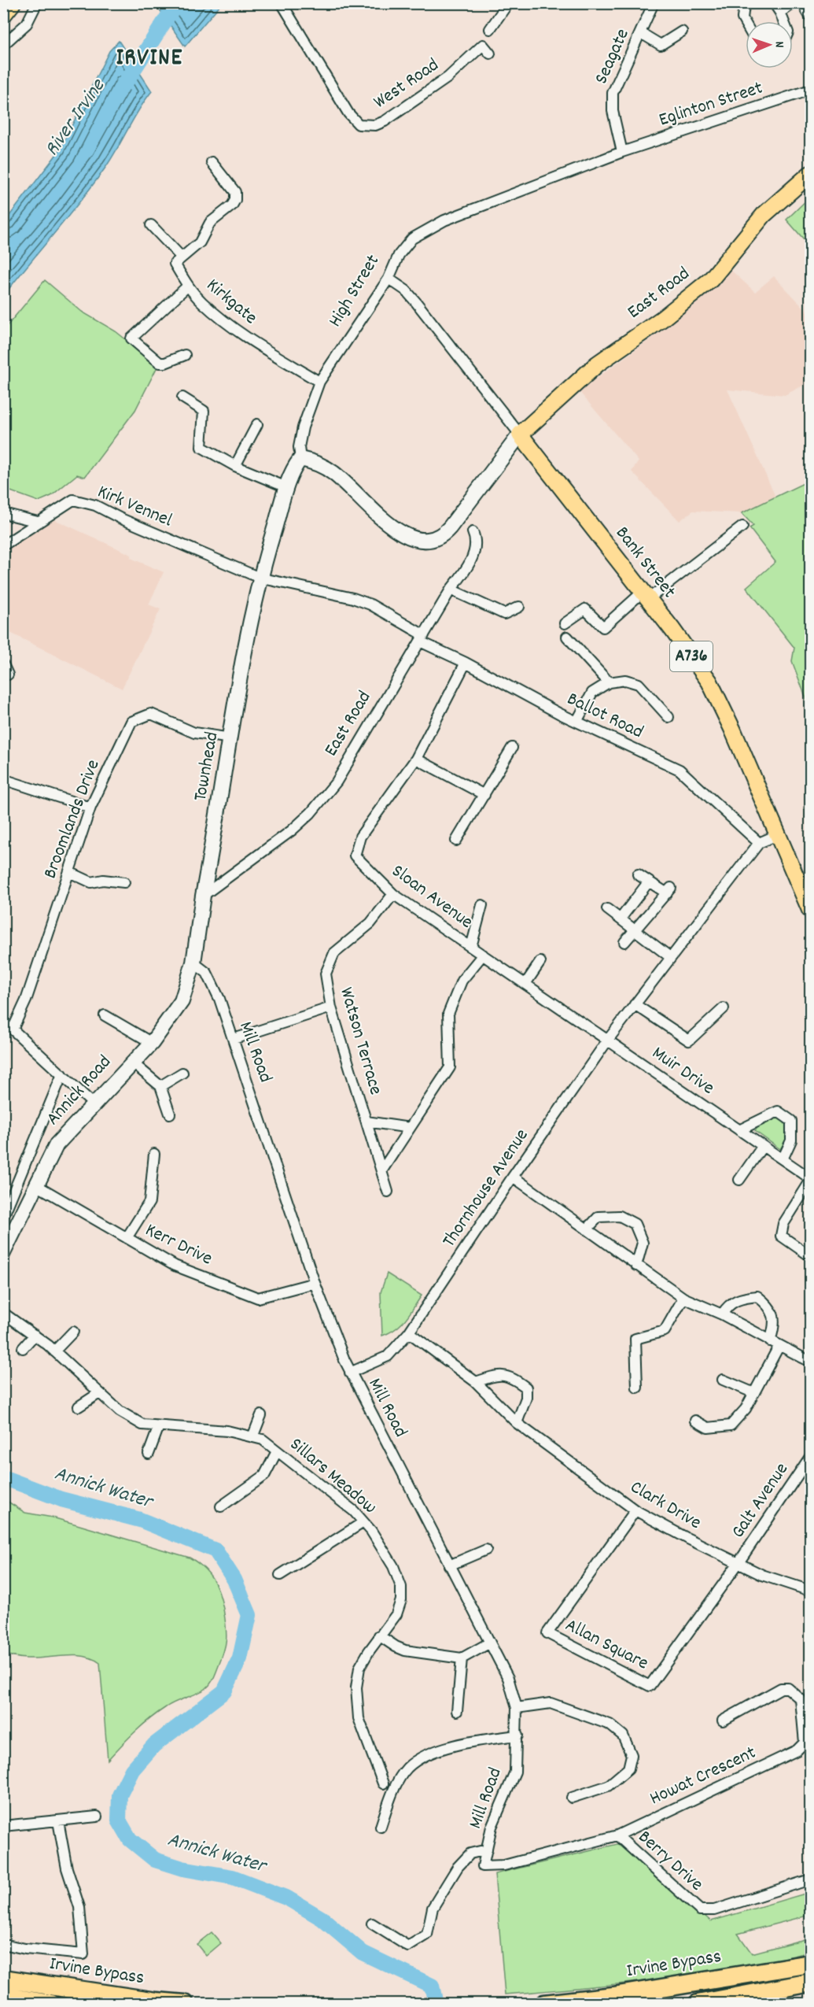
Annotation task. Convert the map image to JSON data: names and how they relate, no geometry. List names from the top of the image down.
{
  "streets": {
    "highway": ["Irvine Bypass"],
    "main road": [
      "High Street",
      "East Road",
      "Bank Street",
      "A736",
      "Townhead",
      "Annick Road"
    ],
    "street": [
      "Seagate",
      "West Road",
      "Eglinton Street",
      "Kirkgate",
      "Kirk Vennel",
      "Ballot Road",
      "Broomlands Drive",
      "Sloan Avenue",
      "Watson Terrace",
      "Mill Road",
      "Muir Drive",
      "Thornhouse Avenue",
      "Kerr Drive",
      "Sillars Meadow",
      "Galt Avenue",
      "Clark Drive",
      "Allan Square",
      "Howat Crescent",
      "Berry Drive"
    ]
  },
  "crossings": [
    ["Seagate", "Eglinton Street"],
    ["Seagate", "High Street"],
    ["Eglinton Street", "High Street"],
    ["High Street", "Kirkgate"],
    ["High Street", "Kirk Vennel"],
    ["High Street", "Bank Street"],
    ["High Street", "Ballot Road"],
    ["High Street", "Townhead"],
    ["East Road", "Bank Street"],
    ["East Road", "Ballot Road"],
    ["East Road", "Townhead"],
    ["Kirk Vennel", "Ballot Road"],
    ["Kirk Vennel", "Townhead"],
    ["Bank Street", "Thornhouse Avenue"],
    ["Ballot Road", "Townhead"],
    ["Ballot Road", "Sloan Avenue"],
    ["Ballot Road", "Thornhouse Avenue"],
    ["Townhead", "Broomlands Drive"],
    ["Townhead", "Mill Road"],
    ["Townhead", "Annick Road"],
    ["Sloan Avenue", "Watson Terrace"],
    ["Sloan Avenue", "Muir Drive"],
    ["Sloan Avenue", "Thornhouse Avenue"],
    ["Mill Road", "Annick Road"],
    ["Mill Road", "Thornhouse Avenue"],
    ["Mill Road", "Kerr Drive"],
    ["Mill Road", "Howat Crescent"],
    ["Muir Drive", "Thornhouse Avenue"],
    ["Annick Road", "Kerr Drive"],
    ["Thornhouse Avenue", "Clark Drive"],
    ["Galt Avenue", "Clark Drive"],
    ["Galt Avenue", "Allan Square"],
    ["Clark Drive", "Allan Square"],
    ["Howat Crescent", "Berry Drive"]
  ],
  "districts": ["IRVINE"],
  "water": ["River Irvine", "Annick Water"],
  "north": "right"
}
